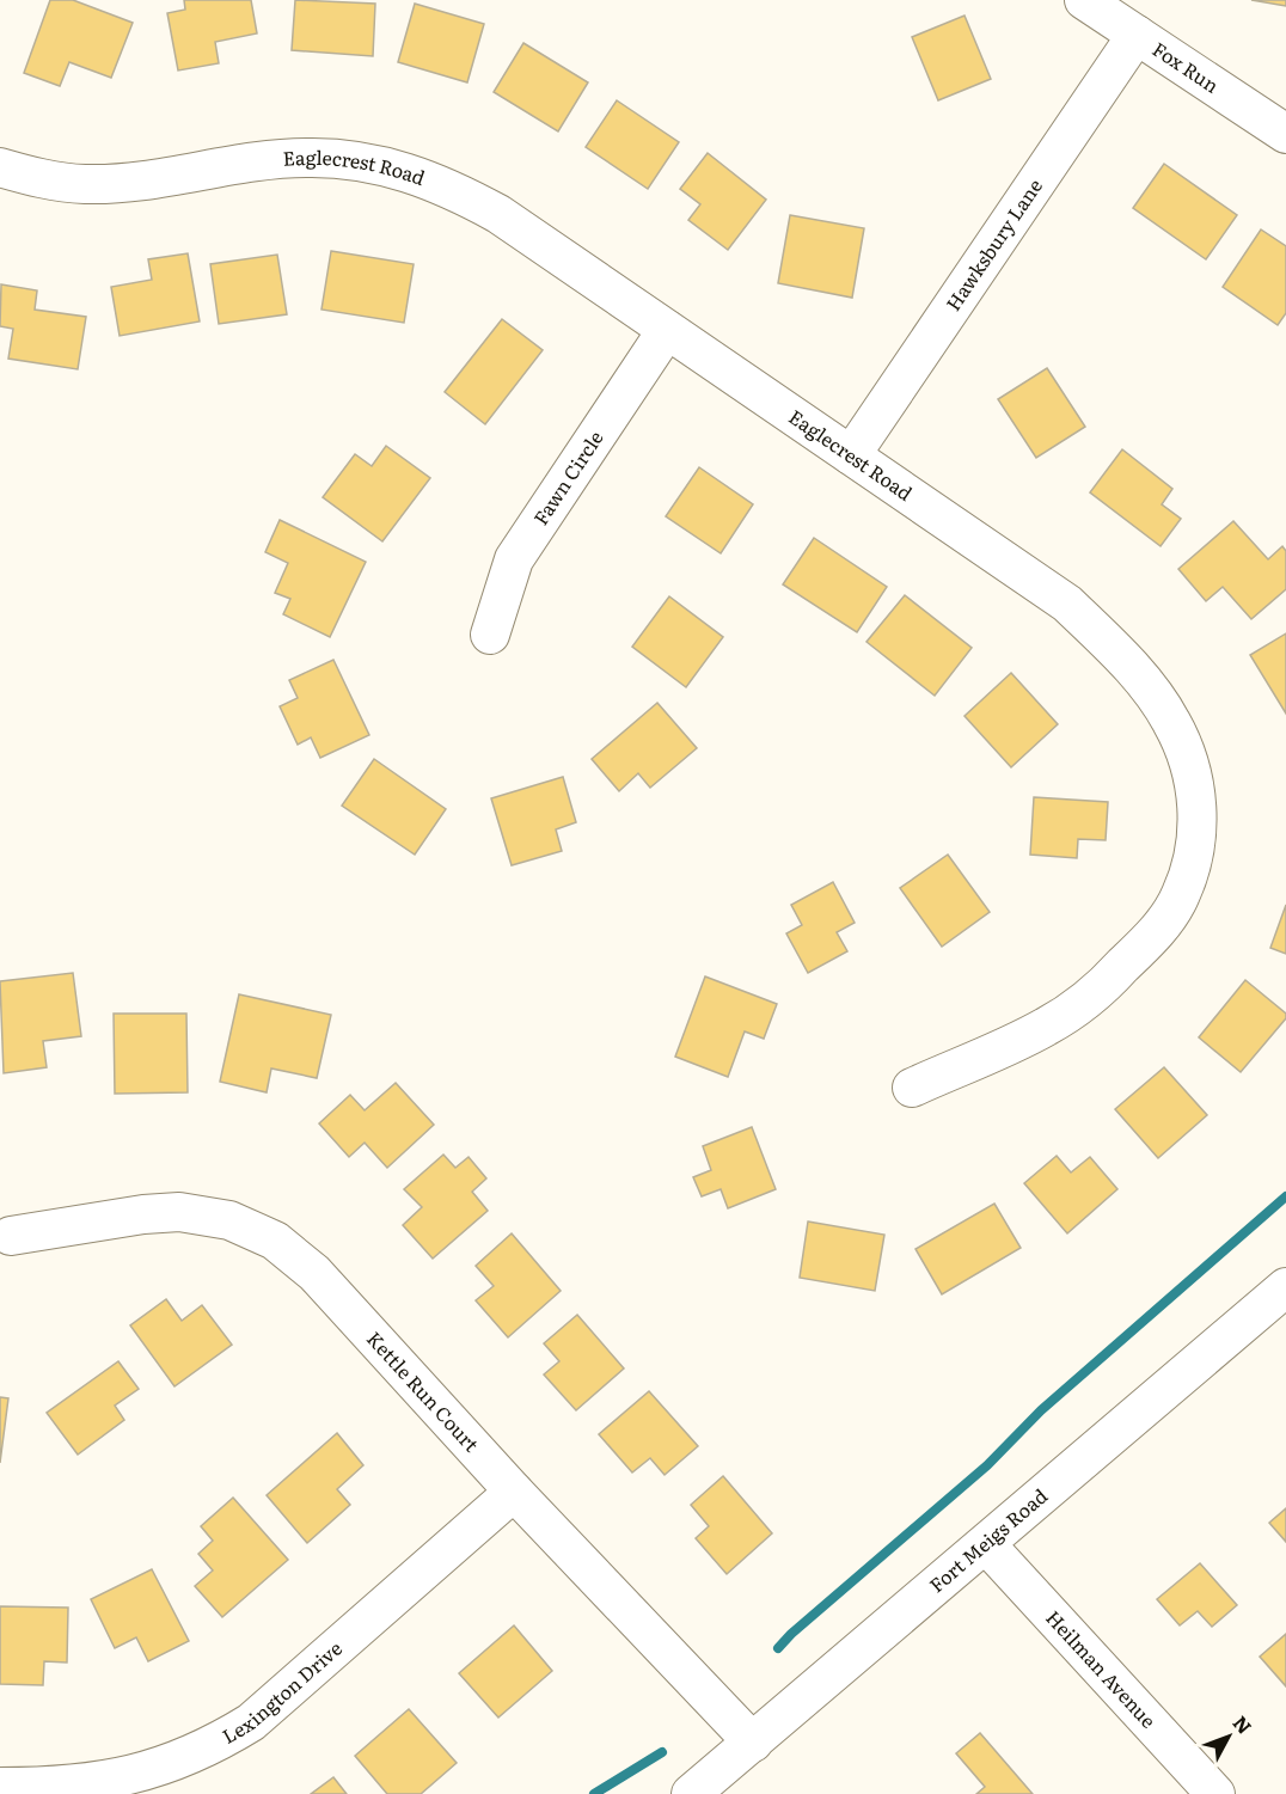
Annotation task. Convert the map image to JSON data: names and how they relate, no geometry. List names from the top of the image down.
{
  "streets": {
    "street": [
      "Fox Run",
      "Eaglecrest Road",
      "Hawksbury Lane",
      "Fawn Circle",
      "Kettle Run Court",
      "Fort Meigs Road",
      "Heilman Avenue",
      "Lexington Drive"
    ]
  },
  "crossings": [
    ["Fox Run", "Hawksbury Lane"],
    ["Eaglecrest Road", "Hawksbury Lane"],
    ["Eaglecrest Road", "Fawn Circle"],
    ["Kettle Run Court", "Fort Meigs Road"],
    ["Kettle Run Court", "Lexington Drive"],
    ["Fort Meigs Road", "Heilman Avenue"]
  ],
  "north": "top right"
}
